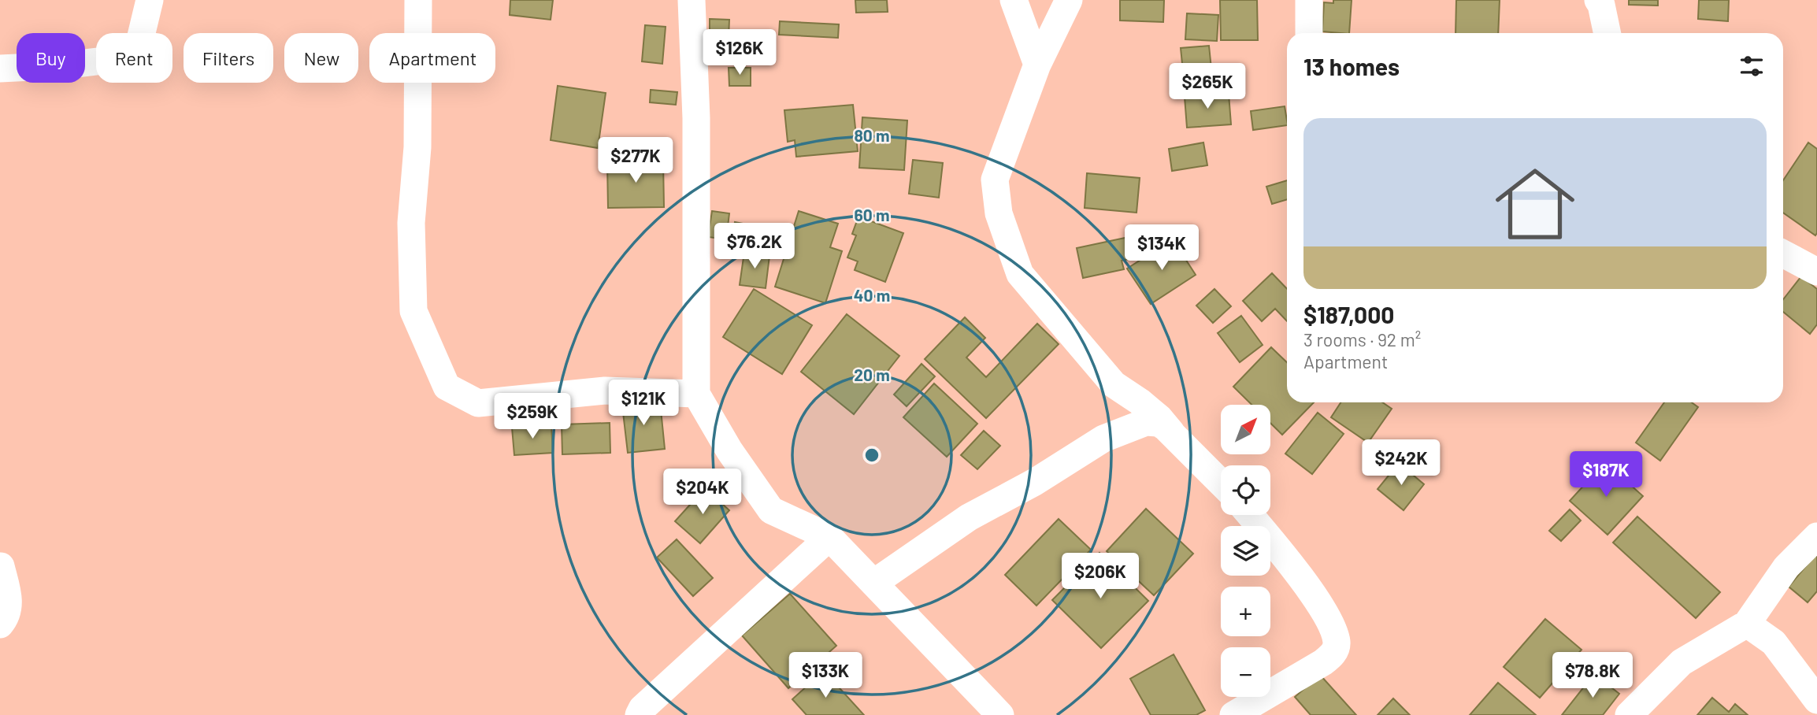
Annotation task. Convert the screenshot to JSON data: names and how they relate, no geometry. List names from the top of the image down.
{
  "north": "top right",
  "page": {
    "price": [
      "$126K",
      "$265K",
      "$277K",
      "$76.2K",
      "$134K",
      "$121K",
      "$259K",
      "$242K",
      "$187K",
      "$204K",
      "$206K",
      "$133K",
      "$78.8K"
    ],
    "chip": [
      "Buy",
      "Rent",
      "Filters",
      "New",
      "Apartment"
    ],
    "heading": "13 homes",
    "list": [
      {
        "name": "$187,000",
        "note": "3 rooms · 92 m² · Apartment"
      }
    ],
    "map_buttons": ["+", "−"]
  },
  "rings": [
    "80 m",
    "60 m",
    "40 m",
    "20 m"
  ]
}
